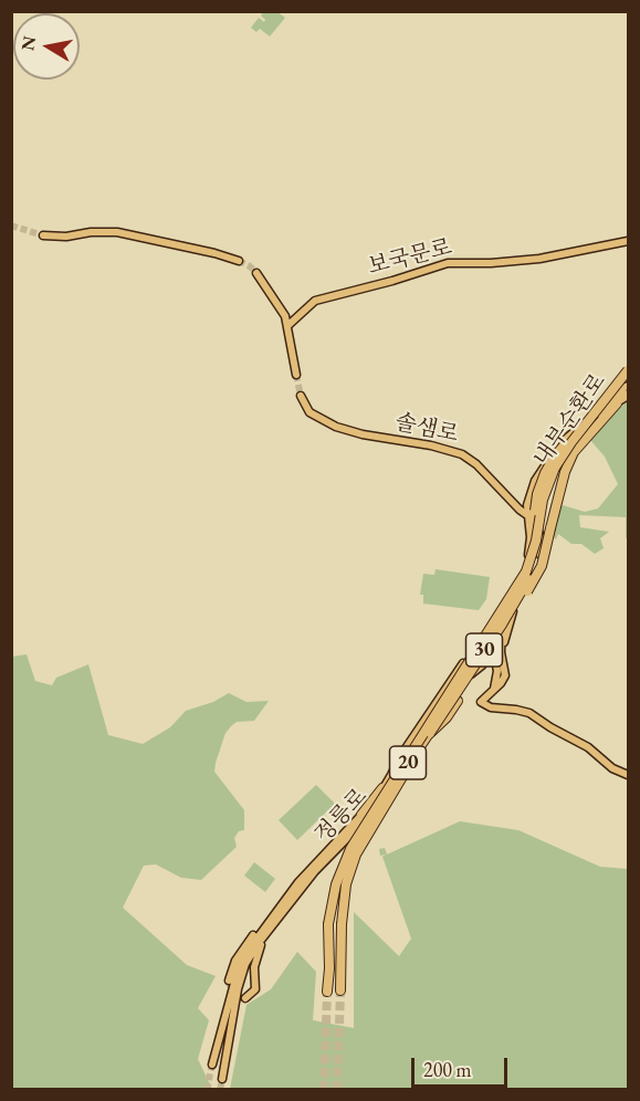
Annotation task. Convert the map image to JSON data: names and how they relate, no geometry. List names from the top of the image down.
{
  "streets": {
    "highway": ["내부순환로", "30"],
    "main road": [
      "보국문로",
      "솔샘로",
      "20",
      "정릉로"
    ]
  },
  "crossings": [
    ["내부순환로", "정릉로"],
    ["솔샘로", "정릉로"]
  ],
  "scale_bar": "200 m",
  "north": "left"
}
